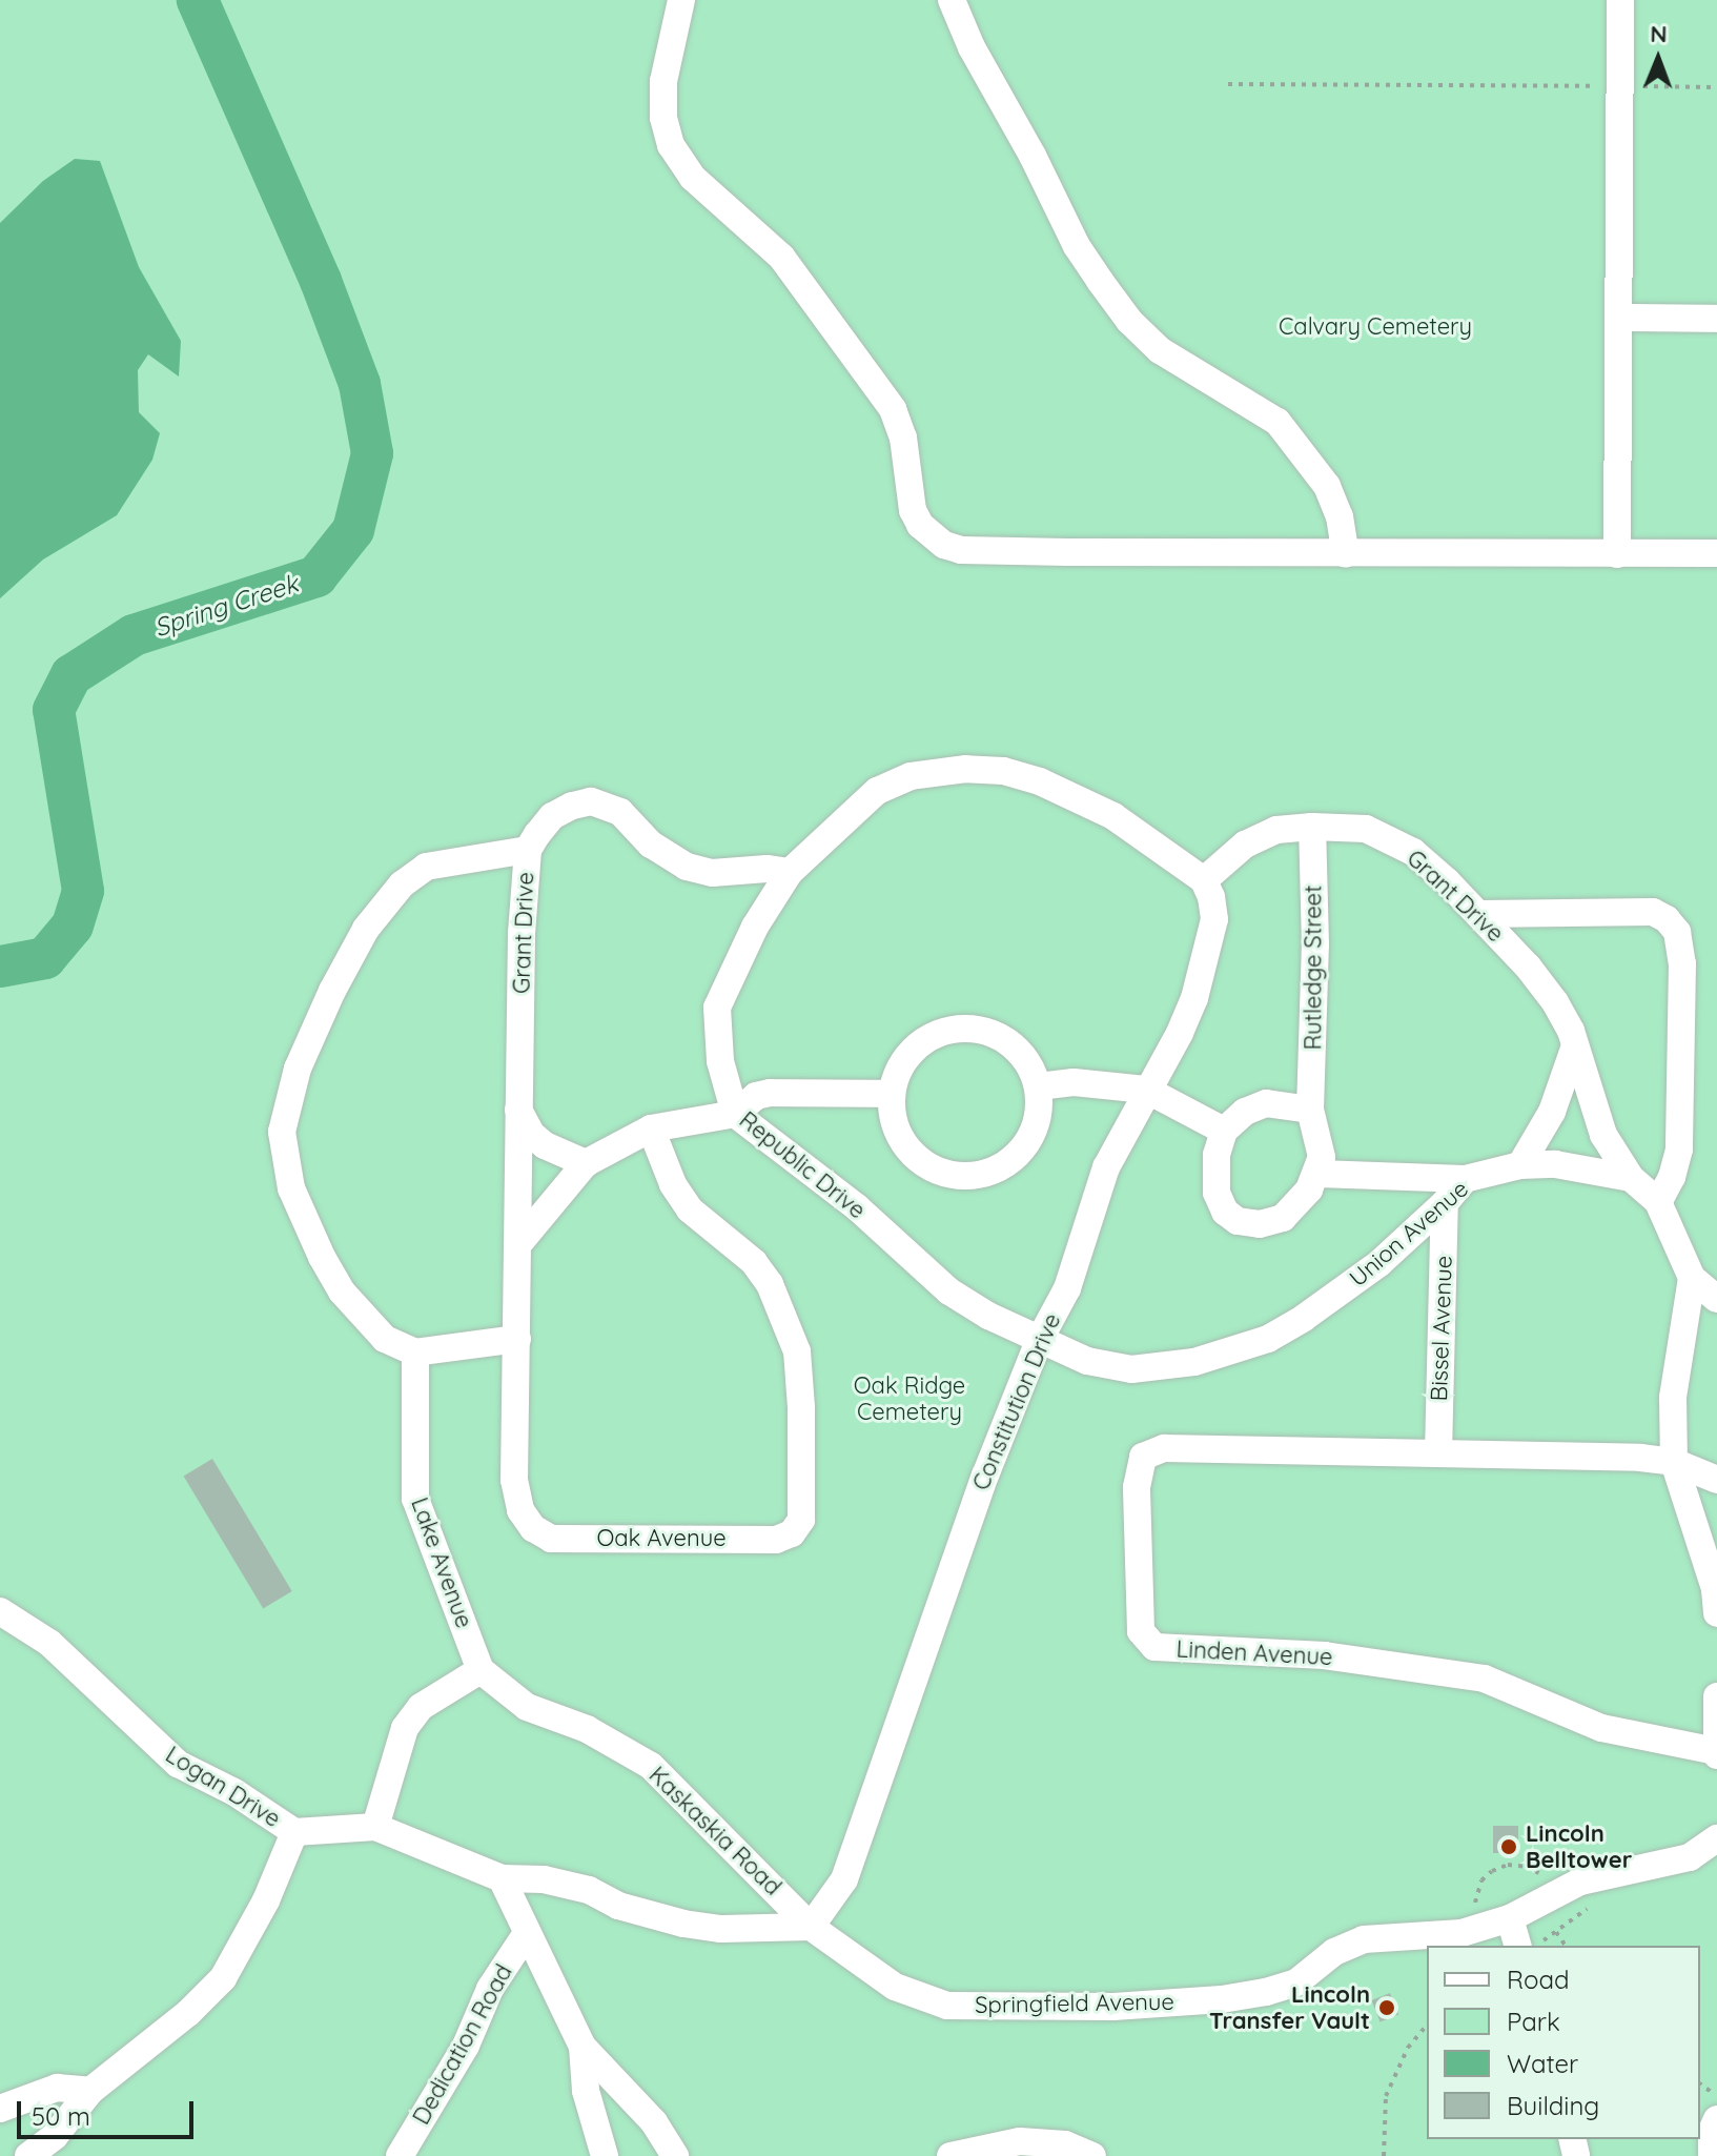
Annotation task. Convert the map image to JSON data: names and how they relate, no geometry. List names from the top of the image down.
{
  "streets": {
    "lane": [
      "Grant Drive",
      "Rutledge Street",
      "Republic Drive",
      "Union Avenue",
      "Bissel Avenue",
      "Constitution Drive",
      "Oak Avenue",
      "Lake Avenue",
      "Linden Avenue",
      "Logan Drive",
      "Kaskaskia Road",
      "Springfield Avenue",
      "Dedication Road"
    ]
  },
  "crossings": [
    ["Grant Drive", "Rutledge Street"],
    ["Grant Drive", "Republic Drive"],
    ["Grant Drive", "Union Avenue"],
    ["Grant Drive", "Constitution Drive"],
    ["Grant Drive", "Oak Avenue"],
    ["Republic Drive", "Union Avenue"],
    ["Republic Drive", "Constitution Drive"],
    ["Union Avenue", "Bissel Avenue"],
    ["Union Avenue", "Constitution Drive"],
    ["Bissel Avenue", "Linden Avenue"],
    ["Constitution Drive", "Kaskaskia Road"],
    ["Constitution Drive", "Springfield Avenue"],
    ["Lake Avenue", "Kaskaskia Road"],
    ["Kaskaskia Road", "Springfield Avenue"]
  ],
  "water": ["Spring Creek"],
  "parks": ["Calvary Cemetery", "Oak Ridge Cemetery"],
  "places": ["Lincoln Belltower", "Lincoln Transfer Vault"],
  "legend": [
    "Road",
    "Park",
    "Water",
    "Building"
  ],
  "scale_bar": "50 m",
  "north": "top"
}
